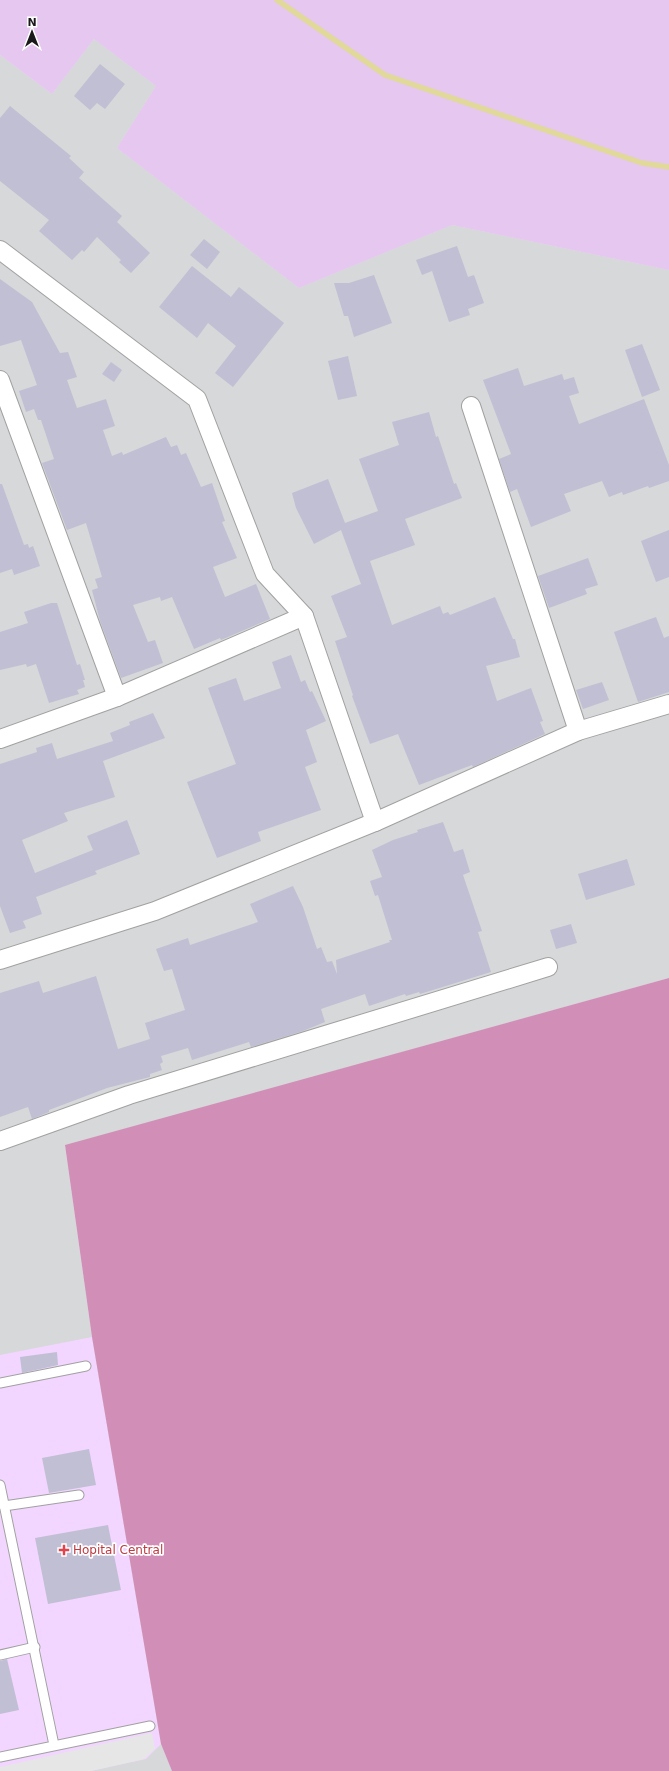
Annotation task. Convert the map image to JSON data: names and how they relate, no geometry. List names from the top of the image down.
{
  "places": {
    "health": ["Hopital Central"]
  },
  "north": "top"
}
